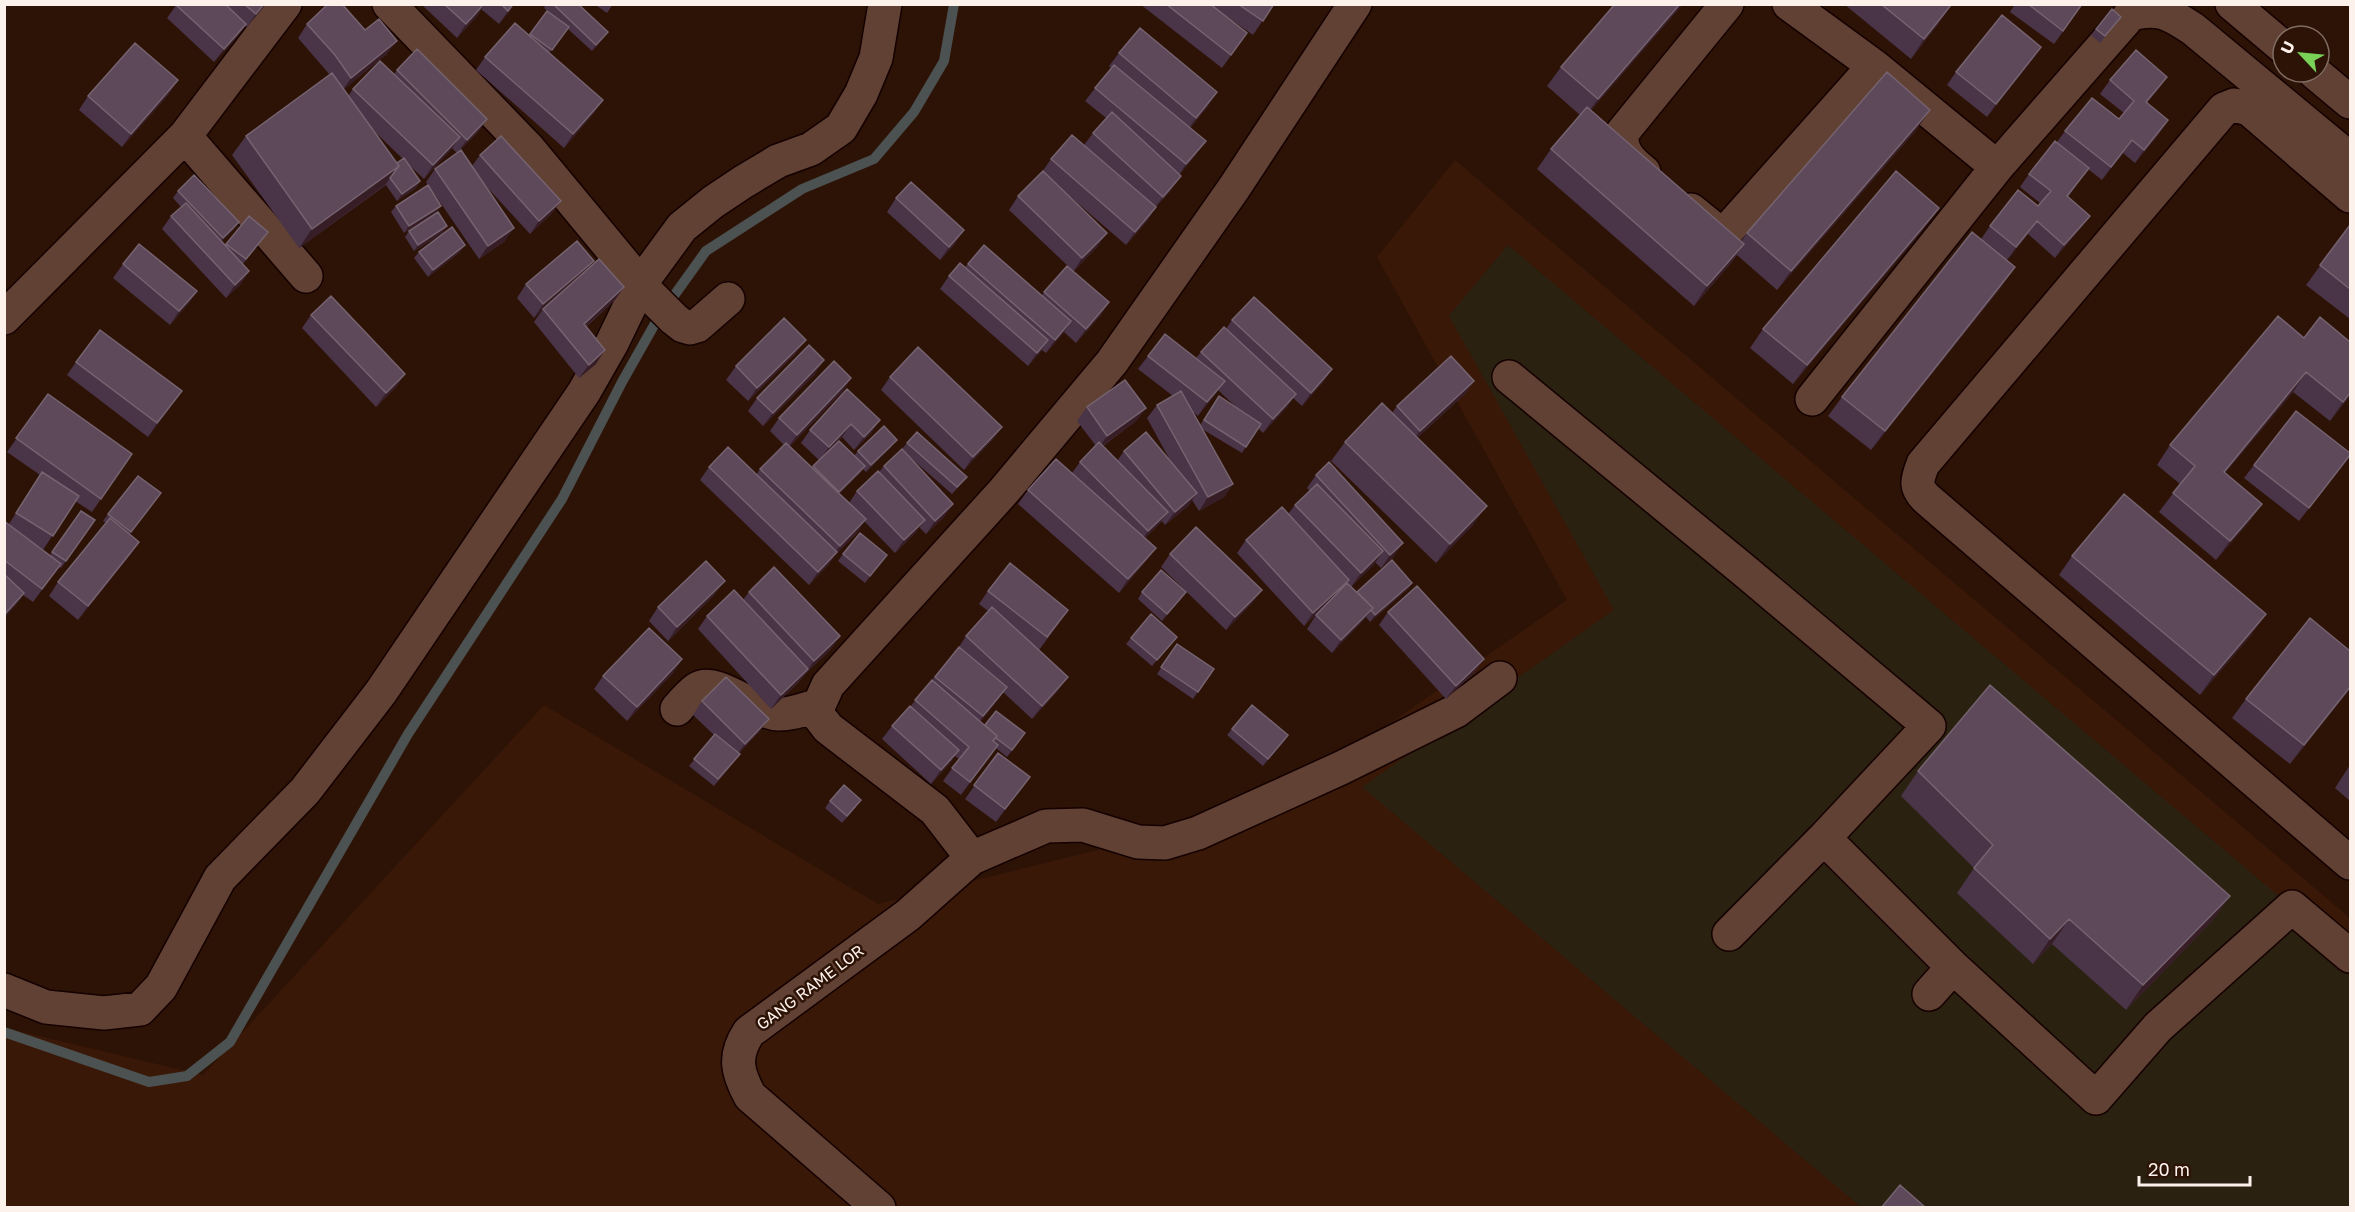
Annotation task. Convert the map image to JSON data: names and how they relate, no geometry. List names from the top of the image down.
{
  "streets": {
    "street": ["GANG RAME LOR"]
  },
  "scale_bar": "20 m",
  "north": "top left"
}
